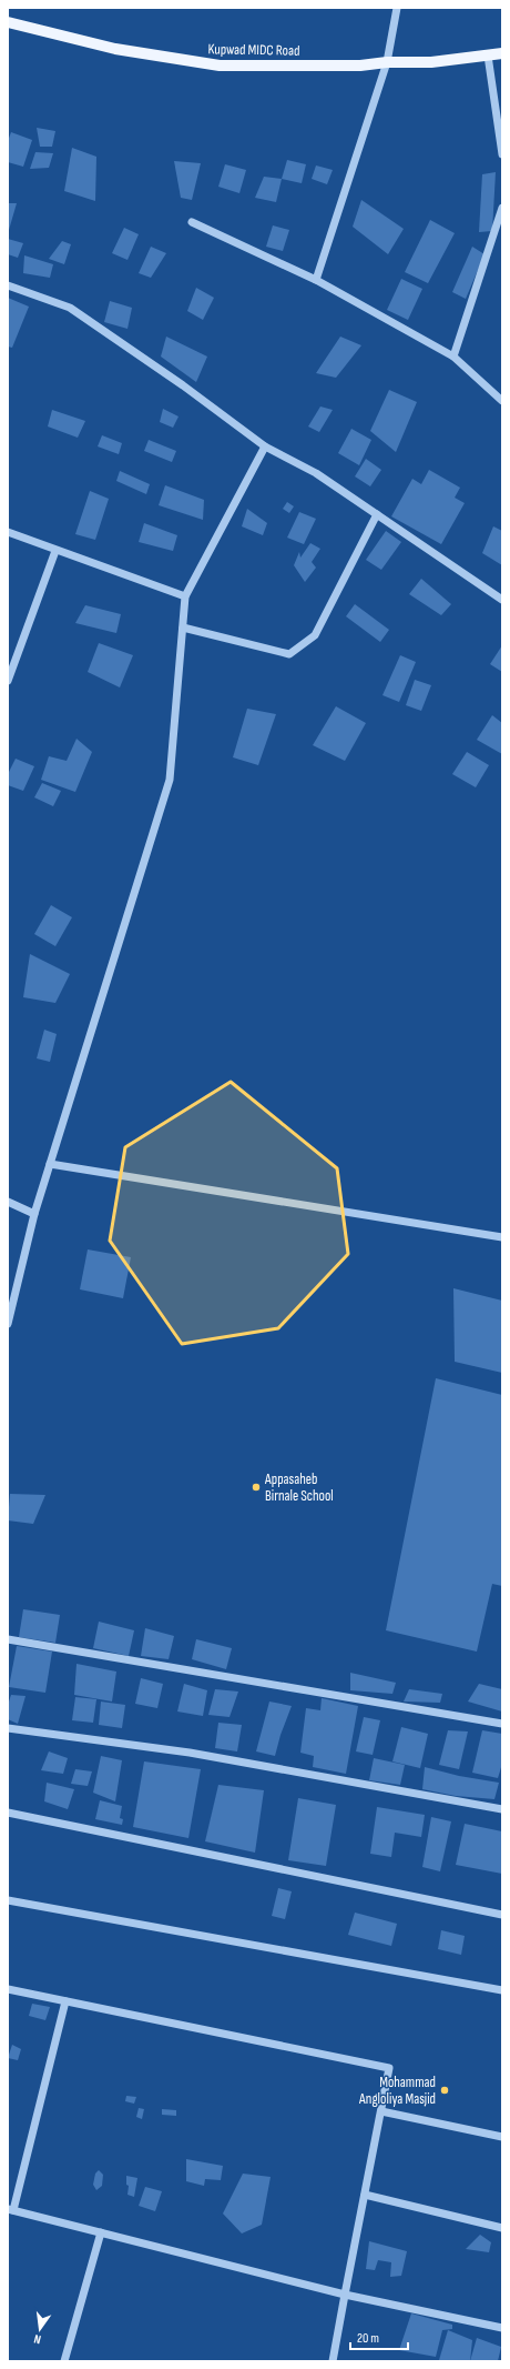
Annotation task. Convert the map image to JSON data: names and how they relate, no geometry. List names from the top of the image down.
{
  "streets": {
    "main road": ["Kupwad MIDC Road"]
  },
  "places": ["Appasaheb Birnale School", "Mohammad Angloliya Masjid"],
  "scale_bar": "20 m",
  "north": "bottom"
}
